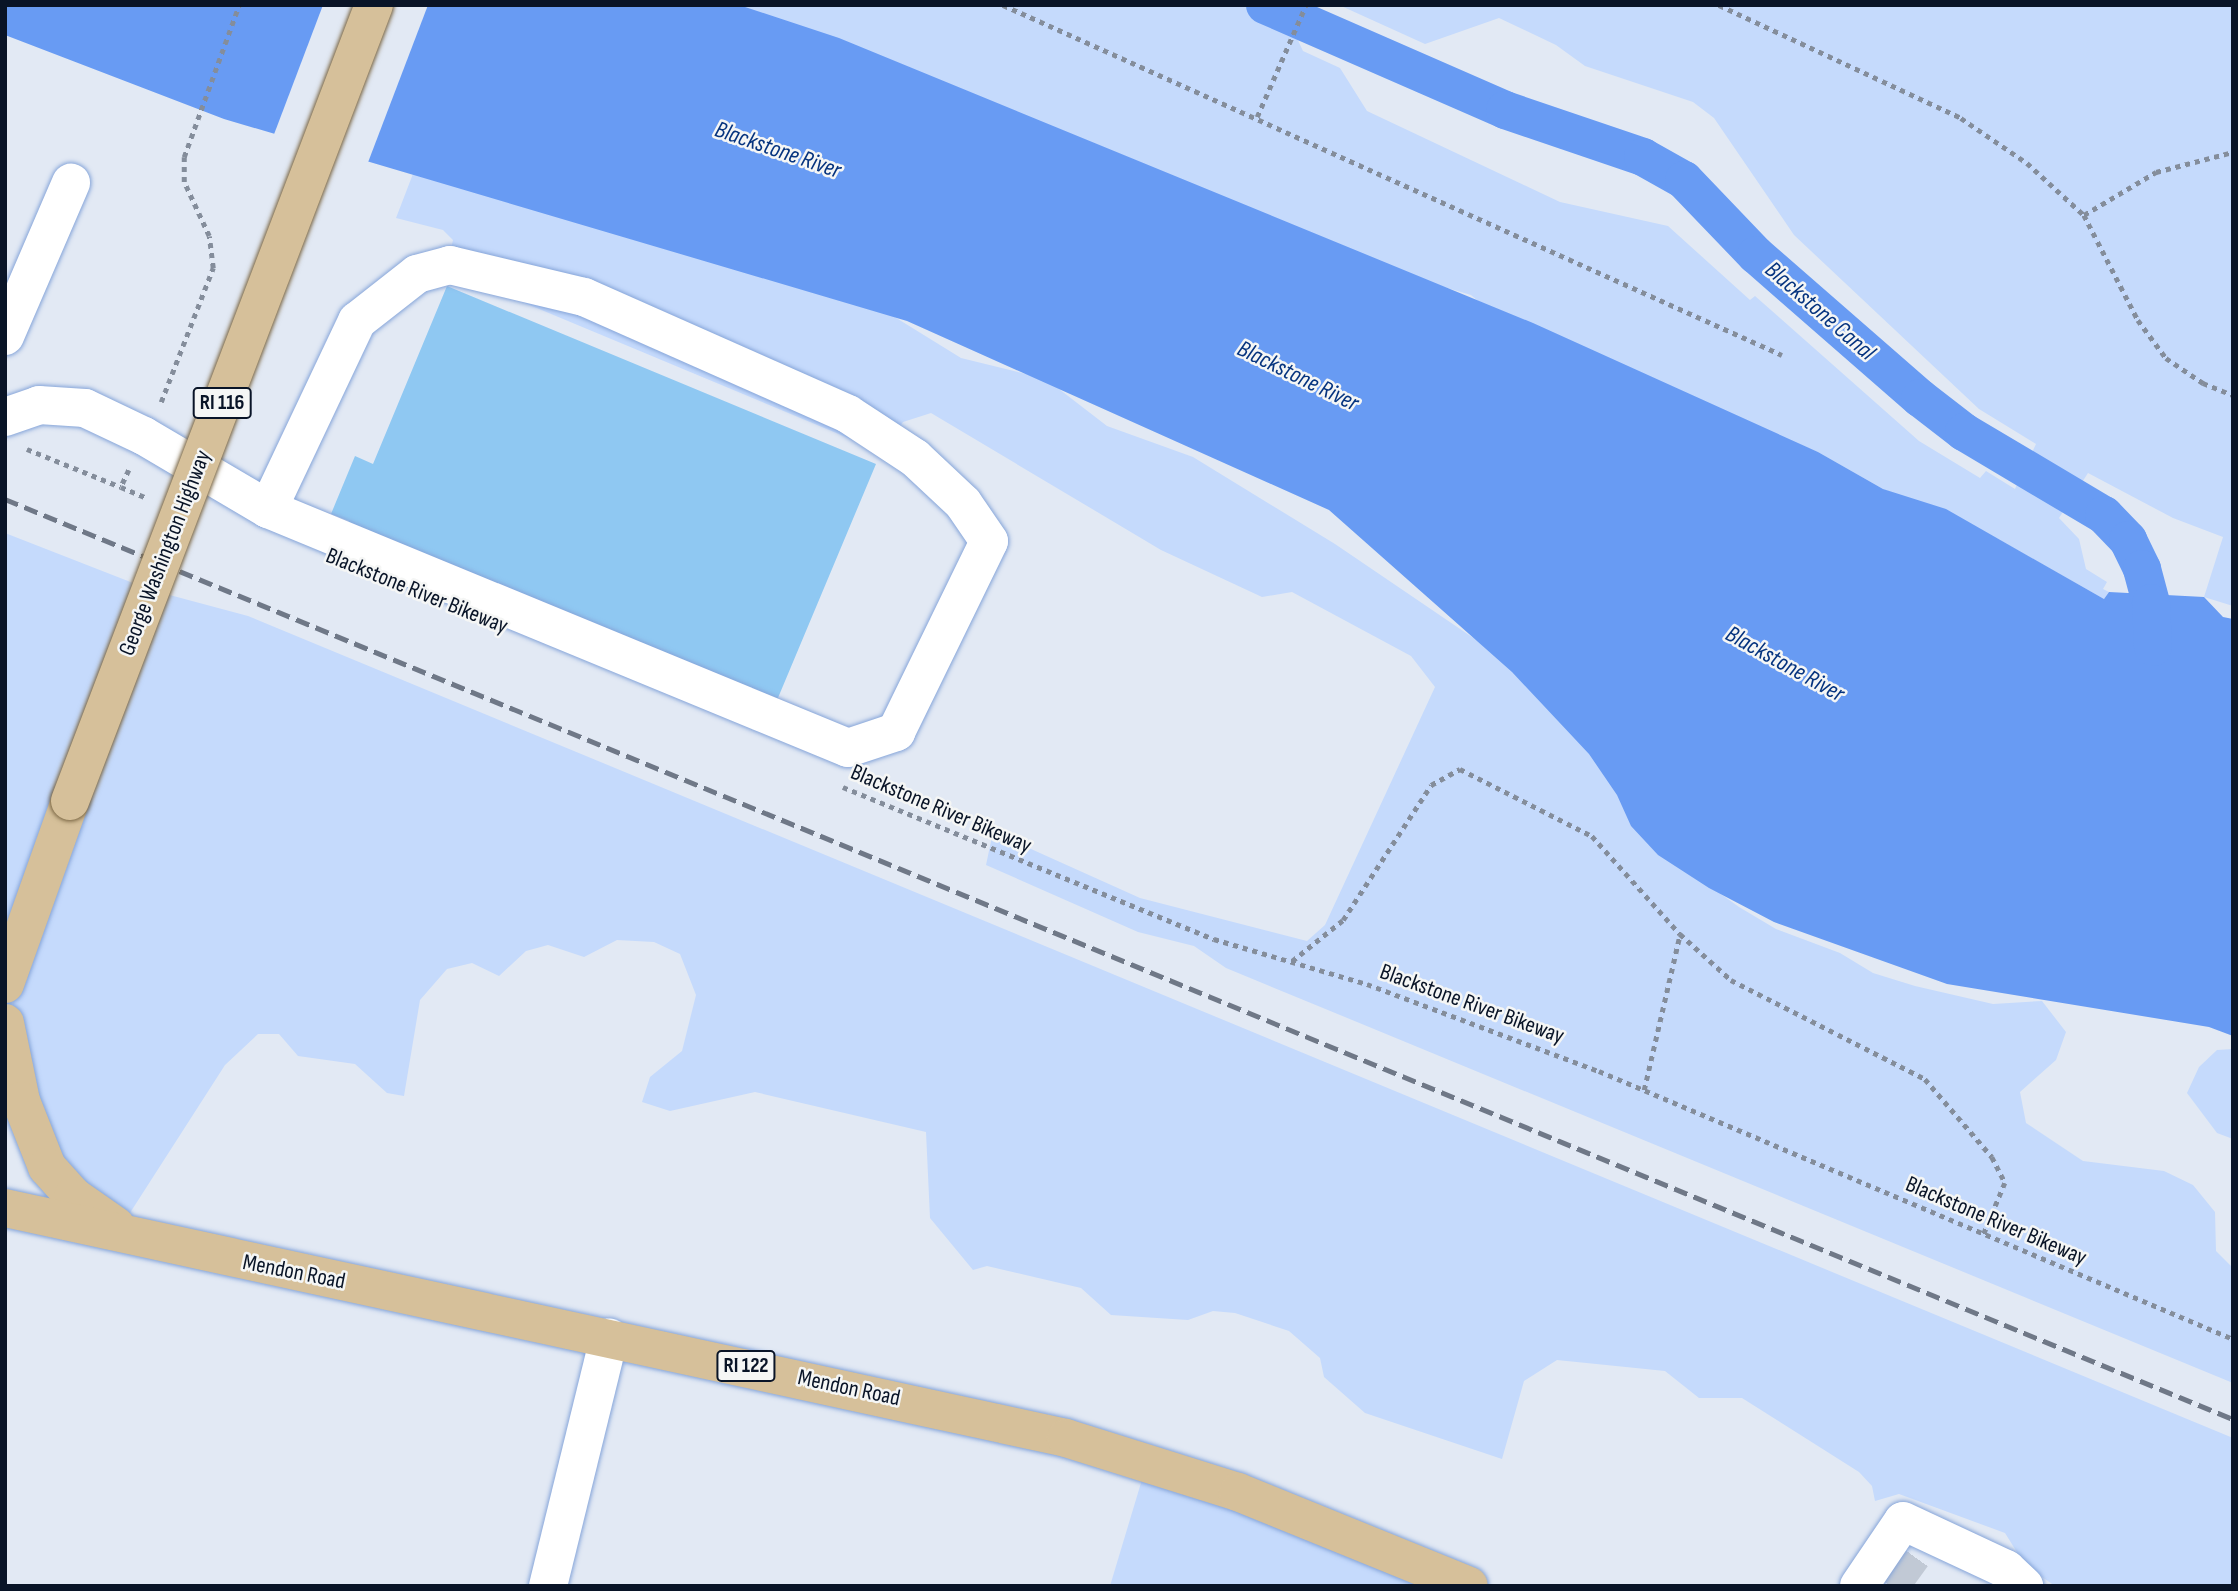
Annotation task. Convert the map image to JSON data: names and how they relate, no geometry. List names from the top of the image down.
{
  "streets": {
    "main road": [
      "RI 116",
      "George Washington Highway",
      "Mendon Road",
      "RI 122"
    ],
    "path": ["Blackstone River Bikeway"]
  },
  "water": ["Blackstone River", "Blackstone Canal"]
}
